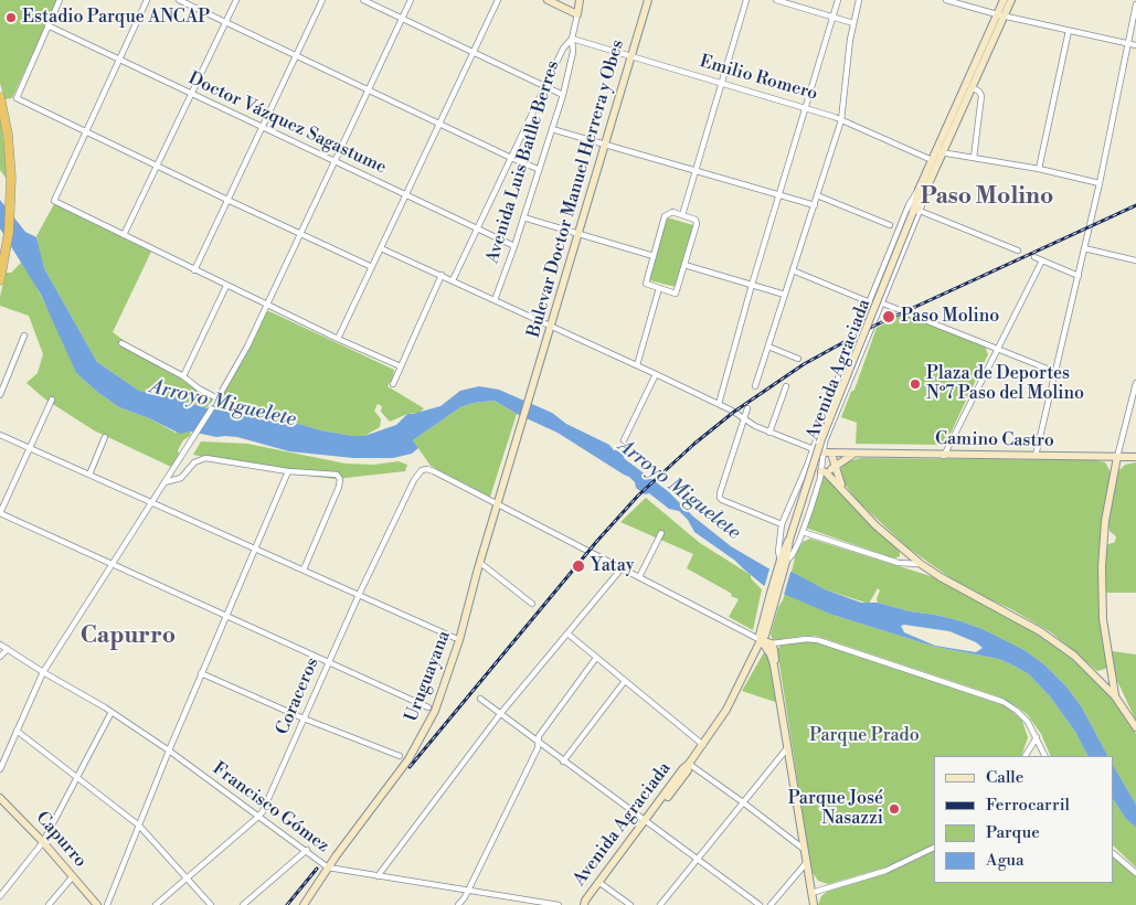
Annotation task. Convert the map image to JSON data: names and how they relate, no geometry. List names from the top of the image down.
{
  "streets": {
    "street": [
      "Emilio Romero",
      "Doctor Vázquez Sagastume",
      "Avenida Luis Batlle Berres",
      "Bulevar Doctor Manuel Herrera y Obes",
      "Avenida Agraciada",
      "Camino Castro",
      "Uruguayana",
      "Coraceros",
      "Francisco Gómez",
      "Capurro"
    ]
  },
  "crossings": [
    ["Emilio Romero", "Avenida Luis Batlle Berres"],
    ["Emilio Romero", "Bulevar Doctor Manuel Herrera y Obes"],
    ["Emilio Romero", "Avenida Agraciada"],
    ["Doctor Vázquez Sagastume", "Avenida Luis Batlle Berres"],
    ["Avenida Luis Batlle Berres", "Camino Castro"],
    ["Bulevar Doctor Manuel Herrera y Obes", "Camino Castro"],
    ["Bulevar Doctor Manuel Herrera y Obes", "Uruguayana"],
    ["Avenida Agraciada", "Camino Castro"],
    ["Uruguayana", "Coraceros"],
    ["Uruguayana", "Francisco Gómez"],
    ["Coraceros", "Francisco Gómez"]
  ],
  "districts": ["Paso Molino", "Capurro"],
  "water": ["Arroyo Miguelete"],
  "parks": ["Parque Prado"],
  "places": [
    "Estadio Parque ANCAP",
    "Paso Molino",
    "Plaza de Deportes Nº7 Paso del Molino",
    "Yatay",
    "Parque José Nasazzi"
  ],
  "legend": [
    "Calle",
    "Ferrocarril",
    "Parque",
    "Agua"
  ]
}
